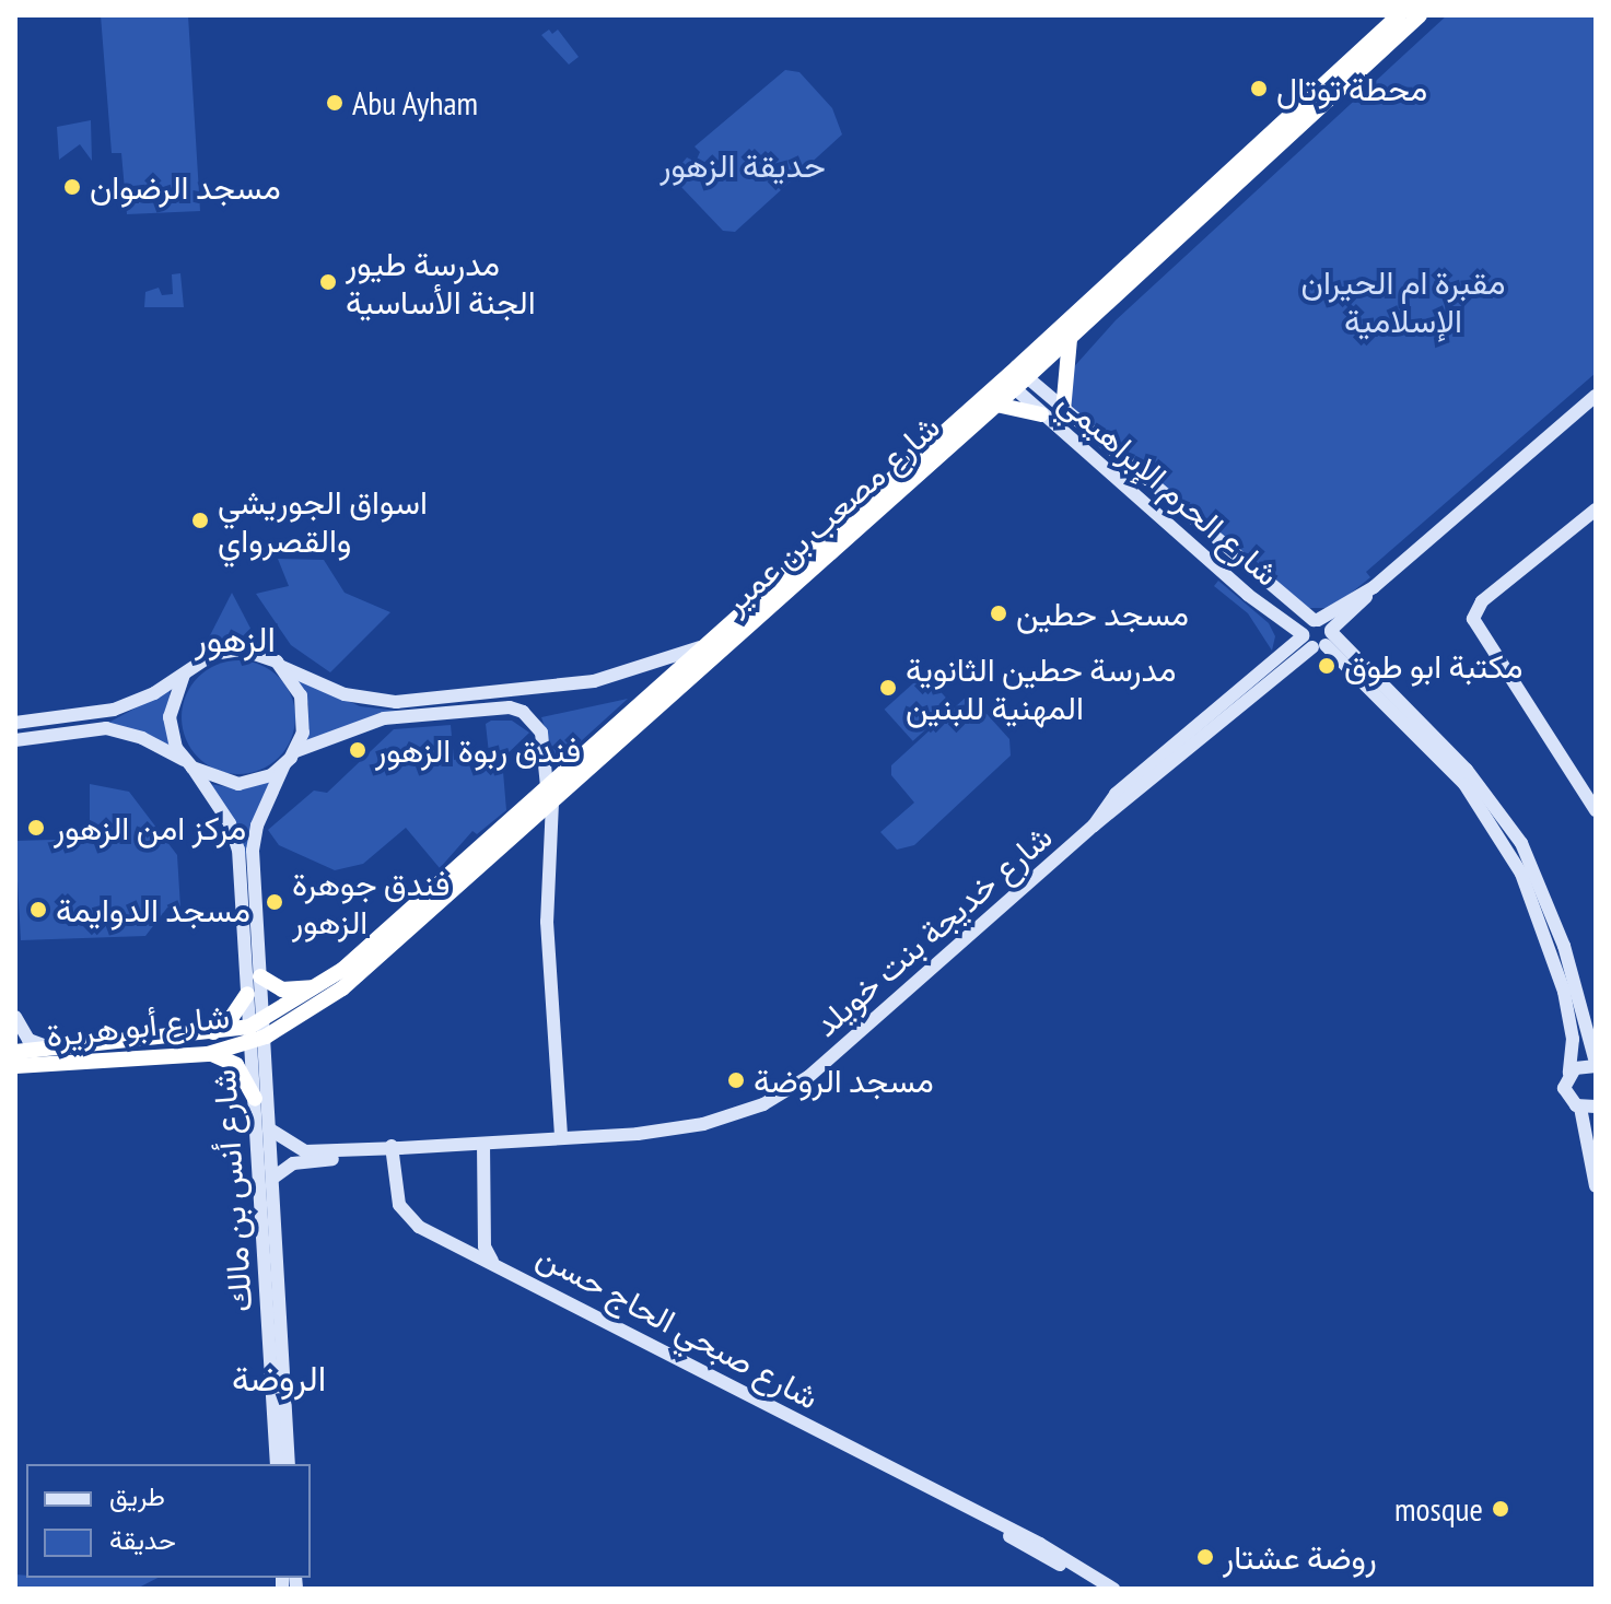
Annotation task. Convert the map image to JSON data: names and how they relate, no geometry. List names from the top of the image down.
{
  "streets": {
    "highway": ["شارع مصعب بن عمير", "شارع أبو هريرة"],
    "street": [
      "شارع الحرم الإبراهيمي",
      "شارع خديجة بنت خويلد",
      "شارع أنس بن مالك",
      "شارع صبحي الحاج حسن"
    ]
  },
  "crossings": [
    ["شارع الحرم الإبراهيمي", "شارع مصعب بن عمير"],
    ["شارع الحرم الإبراهيمي", "شارع خديجة بنت خويلد"],
    ["شارع مصعب بن عمير", "شارع أبو هريرة"],
    ["شارع مصعب بن عمير", "شارع أنس بن مالك"],
    ["شارع خديجة بنت خويلد", "شارع أنس بن مالك"],
    ["شارع خديجة بنت خويلد", "شارع صبحي الحاج حسن"],
    ["شارع أبو هريرة", "شارع أنس بن مالك"]
  ],
  "districts": ["الزهور", "الروضة"],
  "parks": ["حديقة الزهور", "مقبرة ام الحيران الإسلامية"],
  "places": [
    "محطة توتال",
    "Abu Ayham",
    "مسجد الرضوان",
    "مدرسة طيور الجنة الأساسية",
    "اسواق الجوريشي والقصرواي",
    "مسجد حطين",
    "مكتبة ابو طوق",
    "مدرسة حطين الثانوية المهنية للبنين",
    "فندق ربوة الزهور",
    "مركز امن الزهور",
    "فندق جوهرة الزهور",
    "مسجد الدوايمة",
    "مسجد الروضة",
    "mosque",
    "روضة عشتار"
  ],
  "legend": ["طريق", "حديقة"]
}
